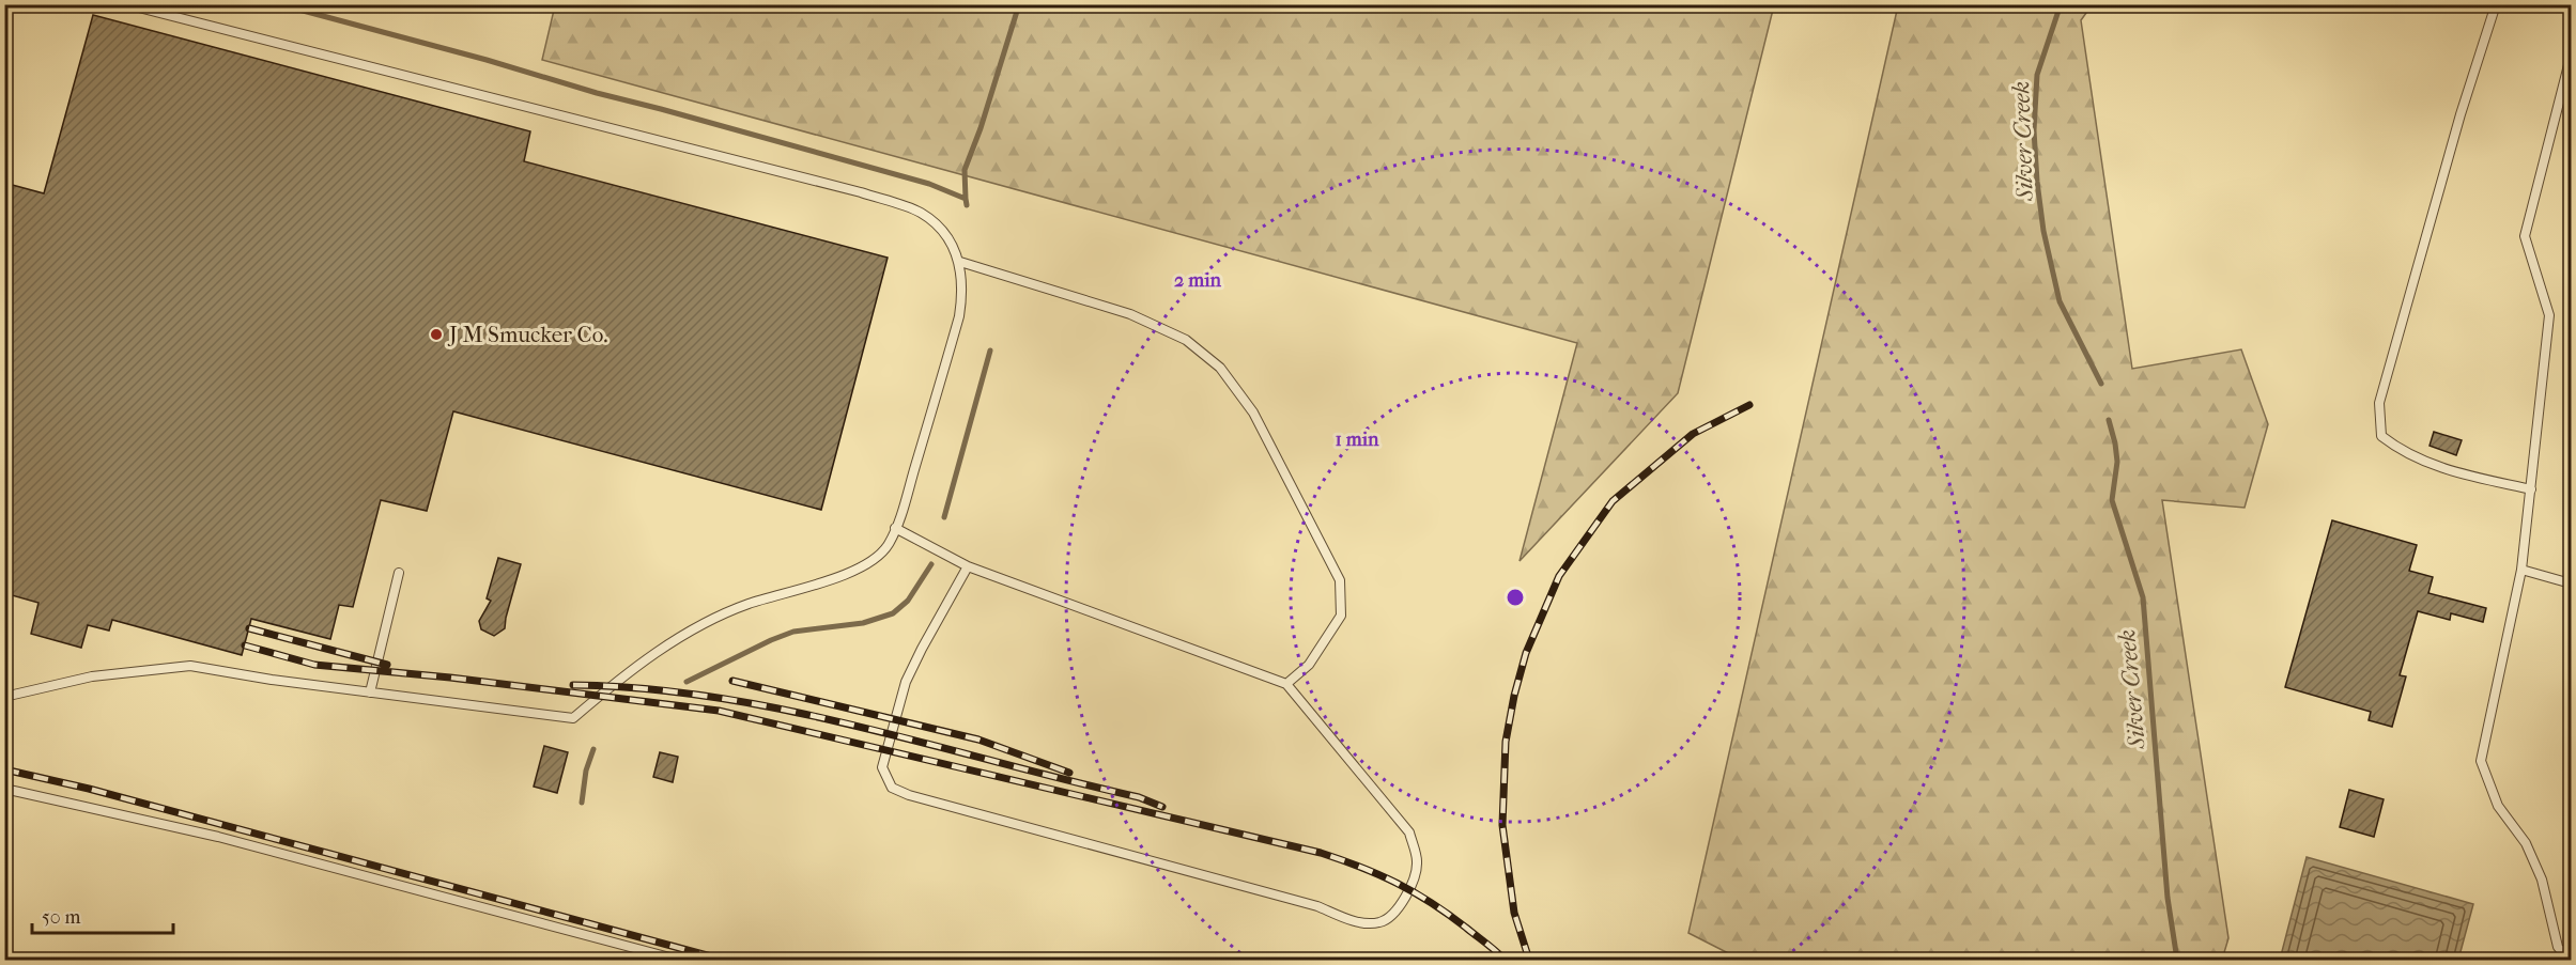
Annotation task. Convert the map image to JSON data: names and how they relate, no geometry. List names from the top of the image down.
{
  "water": ["Silver Creek"],
  "places": ["J M Smucker Co."],
  "scale_bar": "50 m",
  "rings": ["2 min", "1 min"]
}
